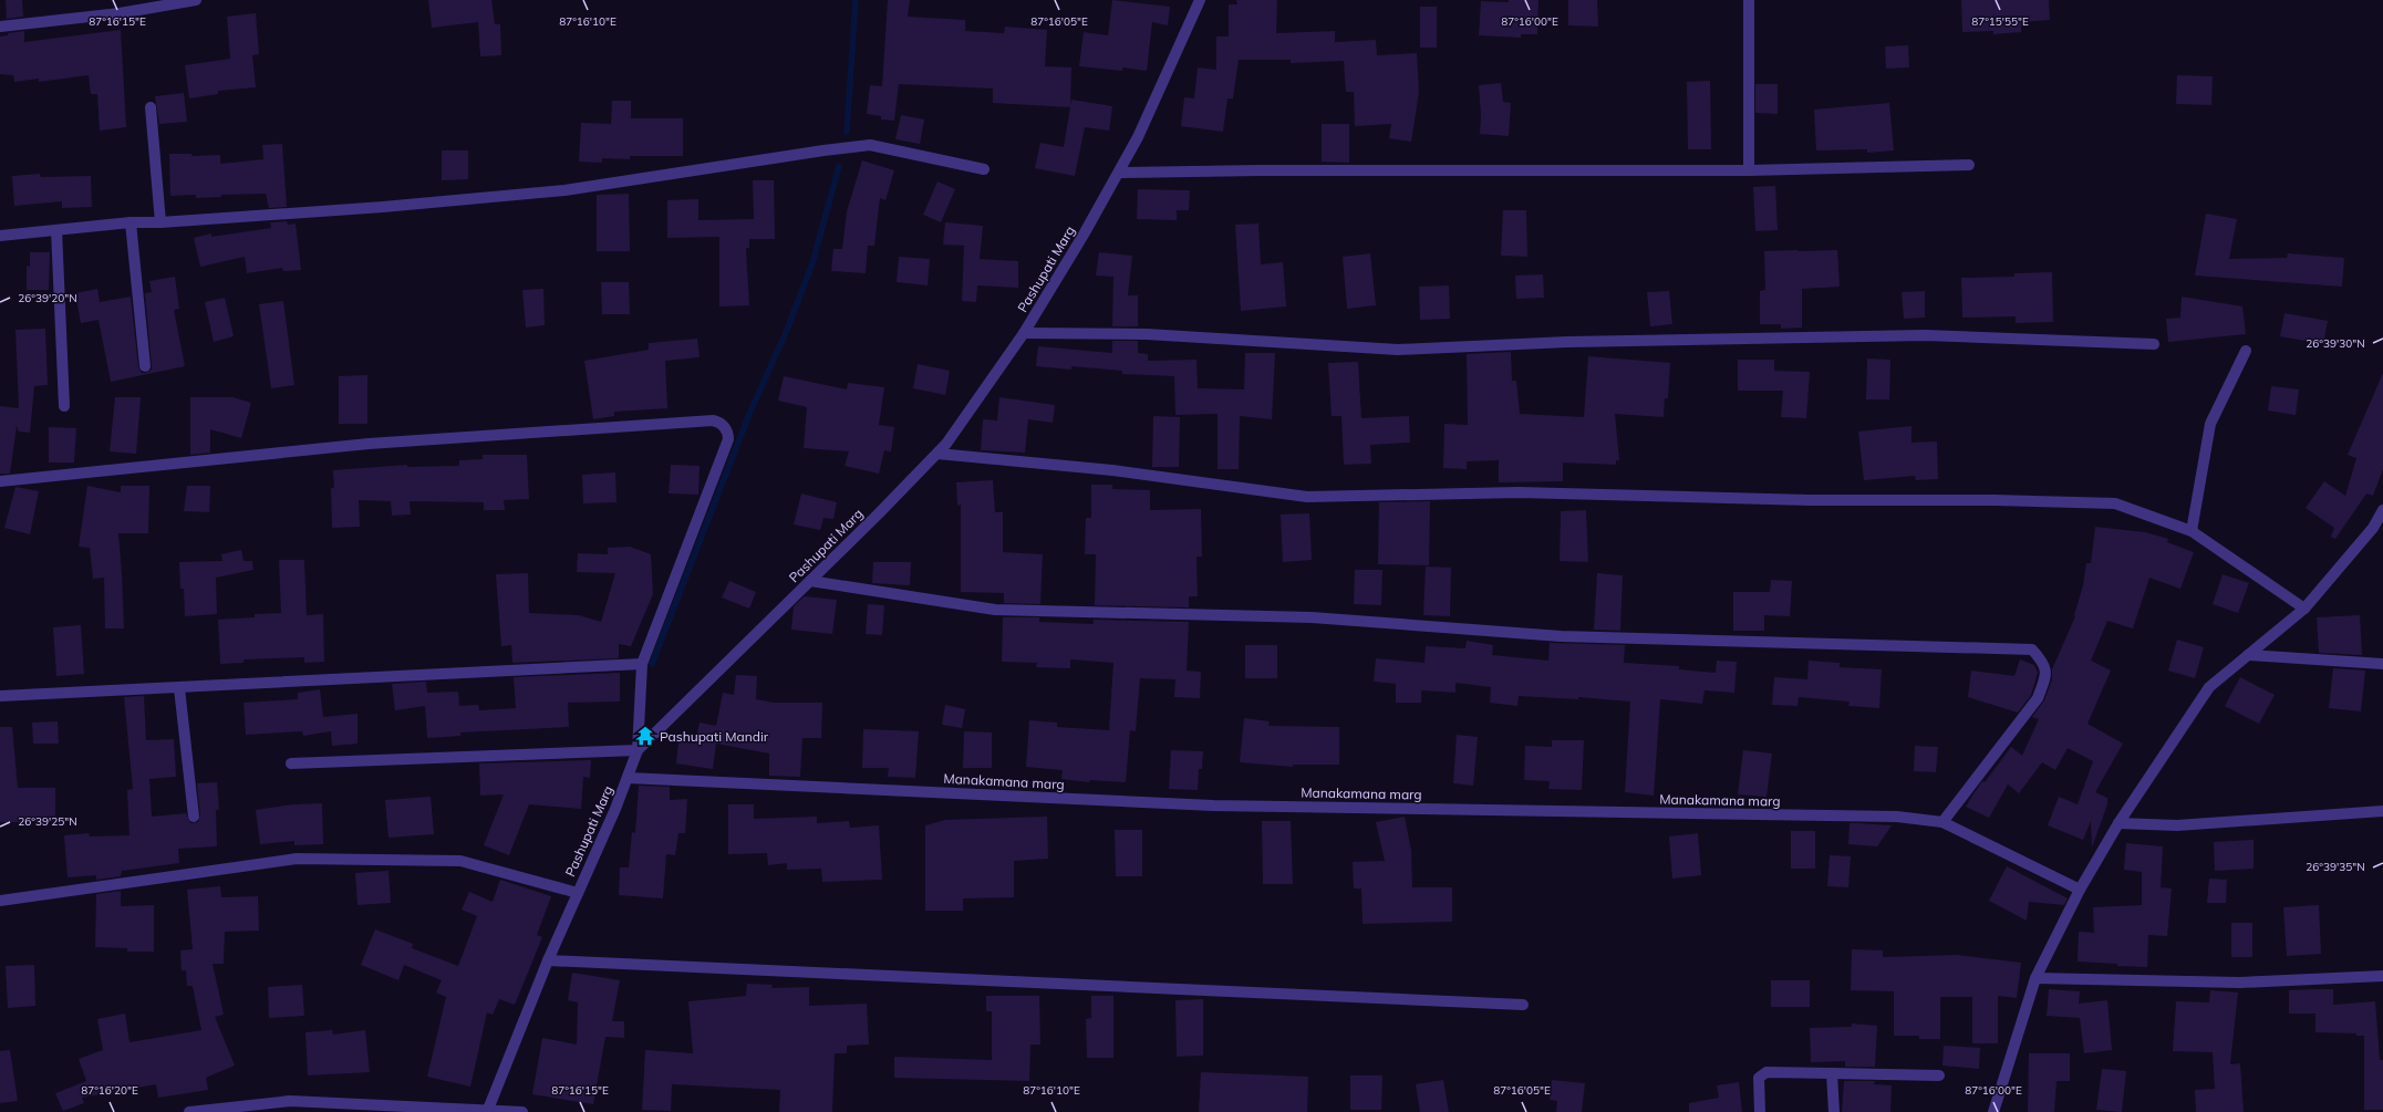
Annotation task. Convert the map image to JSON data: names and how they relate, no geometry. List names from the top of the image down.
{
  "streets": {
    "street": ["Pashupati Marg", "Manakamana marg"]
  },
  "crossings": [
    ["Pashupati Marg", "Manakamana marg"]
  ],
  "places": {
    "temple": ["Pashupati Mandir"]
  },
  "coordinates": [
    "87°16'15\"E",
    "87°16'10\"E",
    "87°16'05\"E",
    "87°16'00\"E",
    "87°15'55\"E",
    "26°39'20\"N",
    "26°39'30\"N",
    "26°39'25\"N",
    "26°39'35\"N",
    "87°16'20\"E"
  ]
}
